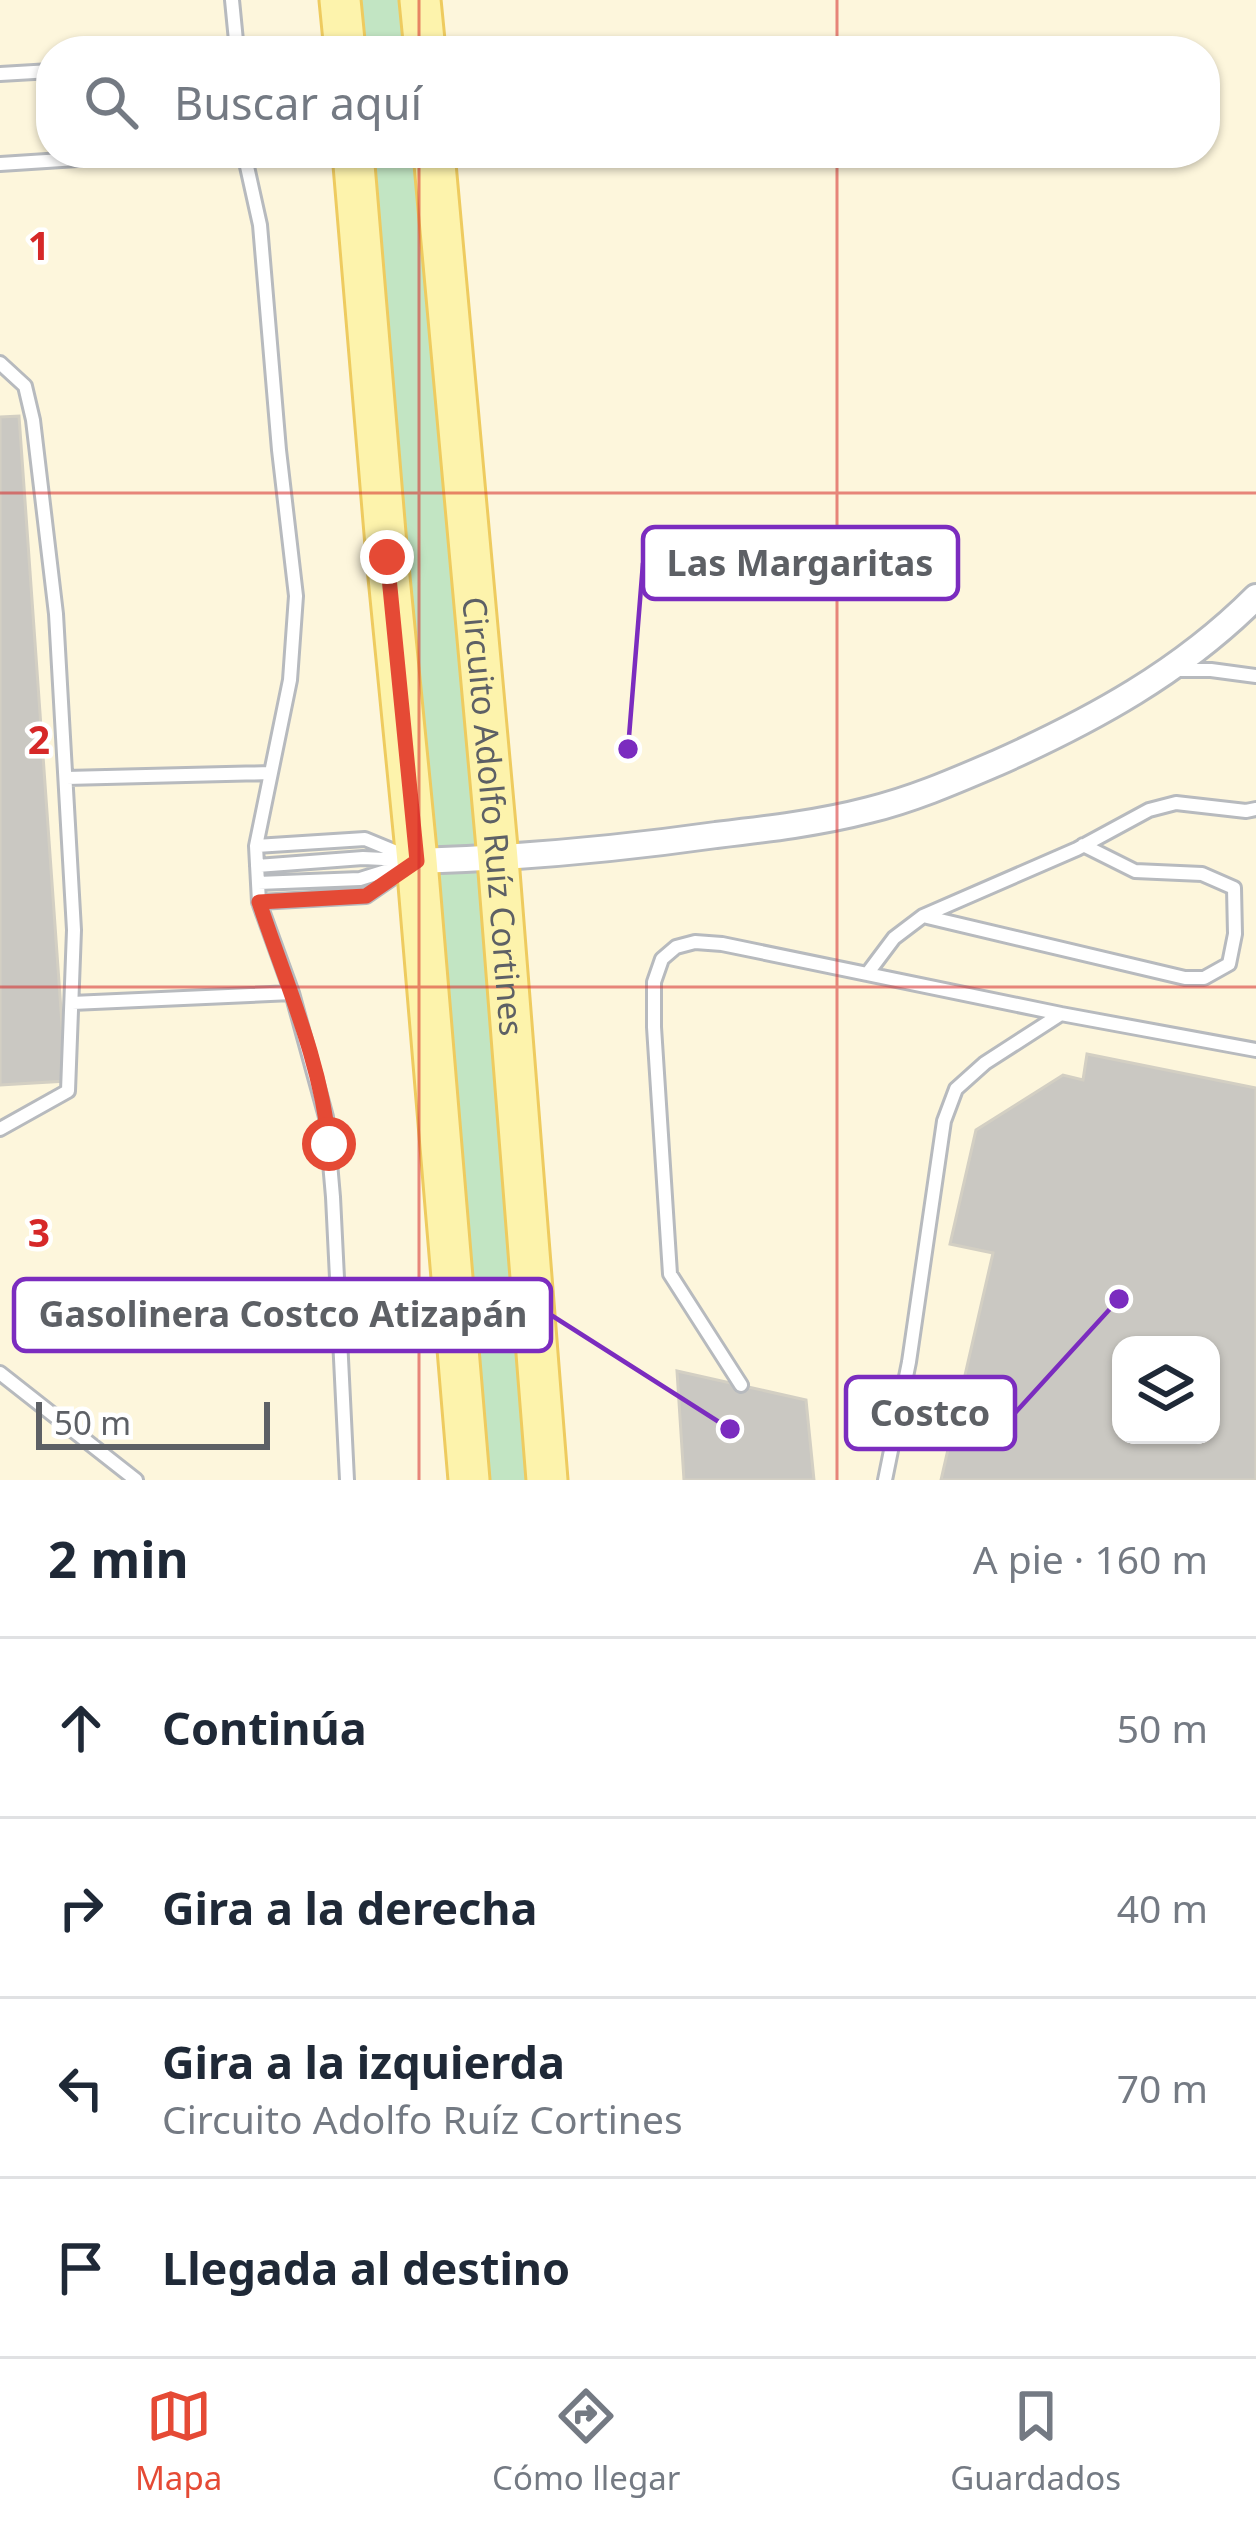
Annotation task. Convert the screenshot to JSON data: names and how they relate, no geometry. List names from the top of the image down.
{
  "streets": {
    "main road": ["Circuito Adolfo Ruíz Cortines"]
  },
  "places": ["Las Margaritas", "Costco", "Gasolinera Costco Atizapán"],
  "scale_bar": "50 m",
  "page": {
    "search": "Buscar aquí",
    "scale": "50 m",
    "heading": ["2 min", "A pie · 160 m"],
    "list": [
      ["Continúa", "50 m"],
      ["Gira a la derecha", "40 m"],
      ["Gira a la izquierda", "Circuito Adolfo Ruíz Cortines", "70 m"],
      "Llegada al destino"
    ],
    "nav": ["Mapa", "Cómo llegar", "Guardados"]
  },
  "grid": {
    "rows": ["1", "2", "3"]
  }
}
